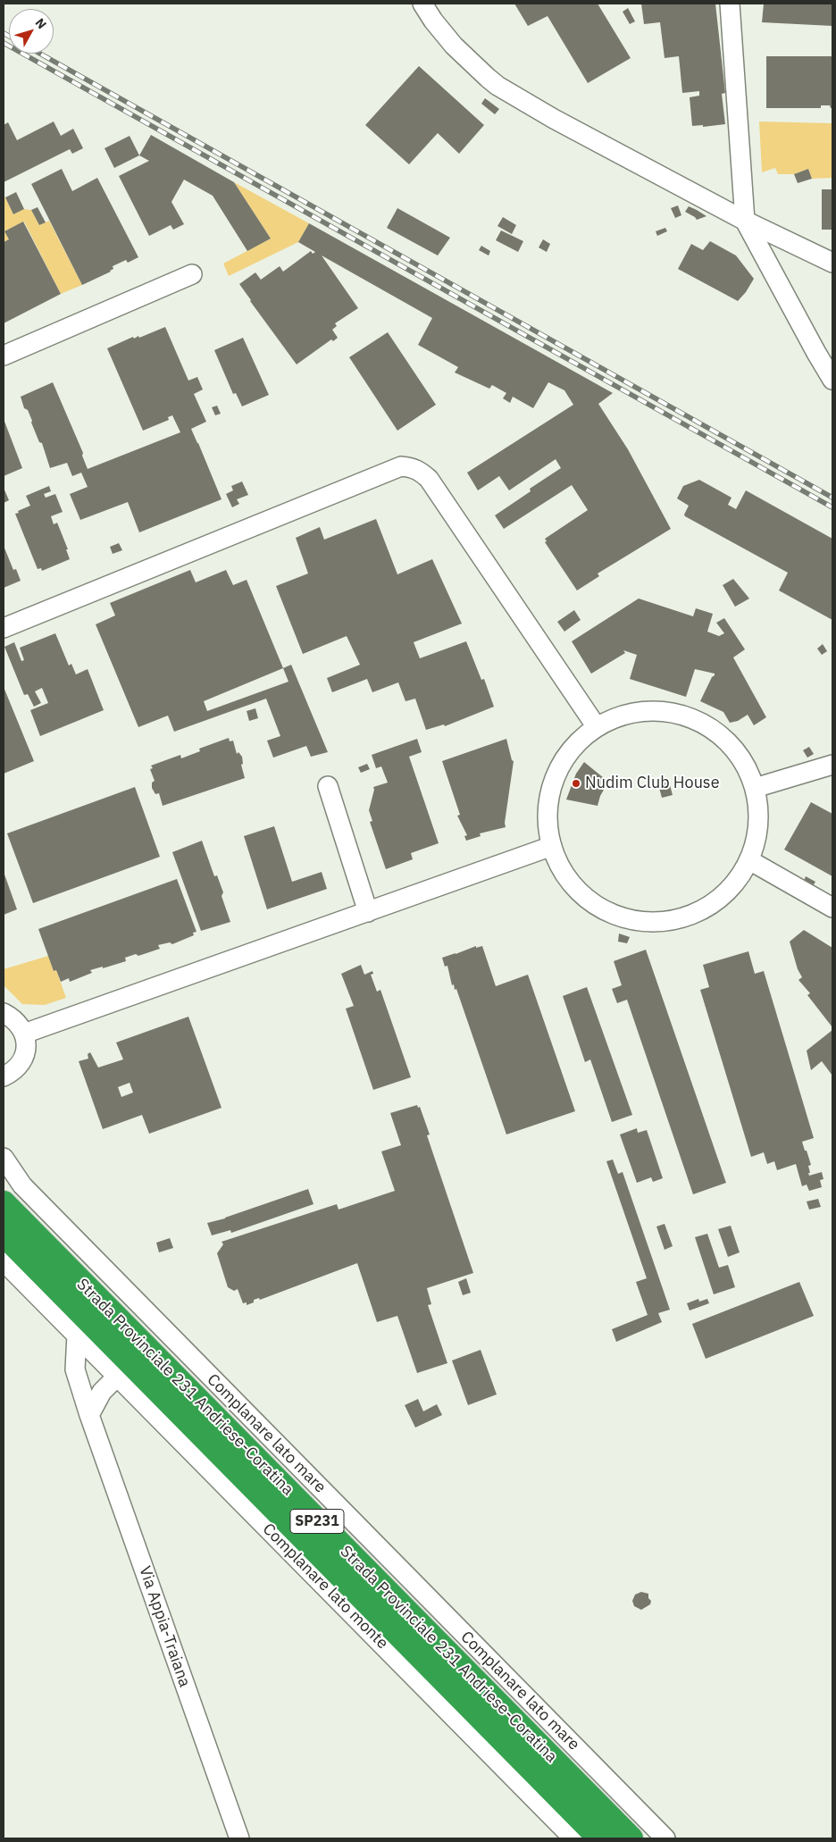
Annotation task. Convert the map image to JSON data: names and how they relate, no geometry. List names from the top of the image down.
{
  "streets": {
    "highway": ["Strada Provinciale 231 Andriese-Coratina", "SP231"],
    "street": ["Complanare lato mare", "Complanare lato monte", "Via Appia-Traiana"]
  },
  "crossings": [
    ["Complanare lato monte", "Via Appia-Traiana"]
  ],
  "places": ["Nudim Club House"],
  "north": "top right"
}
